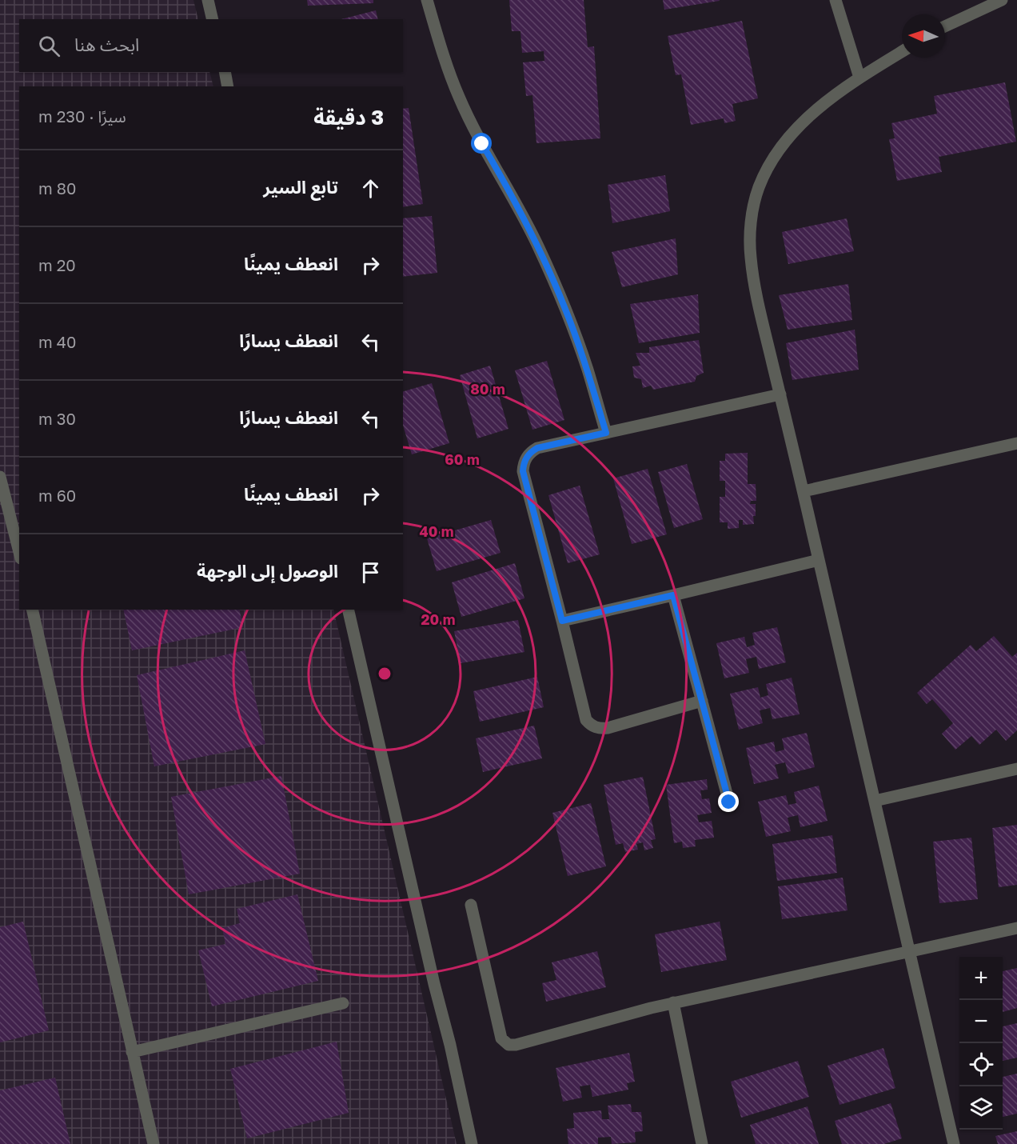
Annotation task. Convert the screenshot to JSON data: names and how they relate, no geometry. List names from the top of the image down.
{
  "north": "left",
  "page": {
    "search": "ابحث هنا",
    "heading": ["3 دقيقة", "سيرًا · 230 m"],
    "list": [
      ["تابع السير", "80 m"],
      ["انعطف يمينًا", "20 m"],
      ["انعطف يسارًا", "40 m"],
      ["انعطف يسارًا", "30 m"],
      ["انعطف يمينًا", "60 m"],
      "الوصول إلى الوجهة"
    ],
    "map_buttons": ["+", "−"]
  },
  "rings": [
    "80 m",
    "60 m",
    "40 m",
    "20 m"
  ]
}
